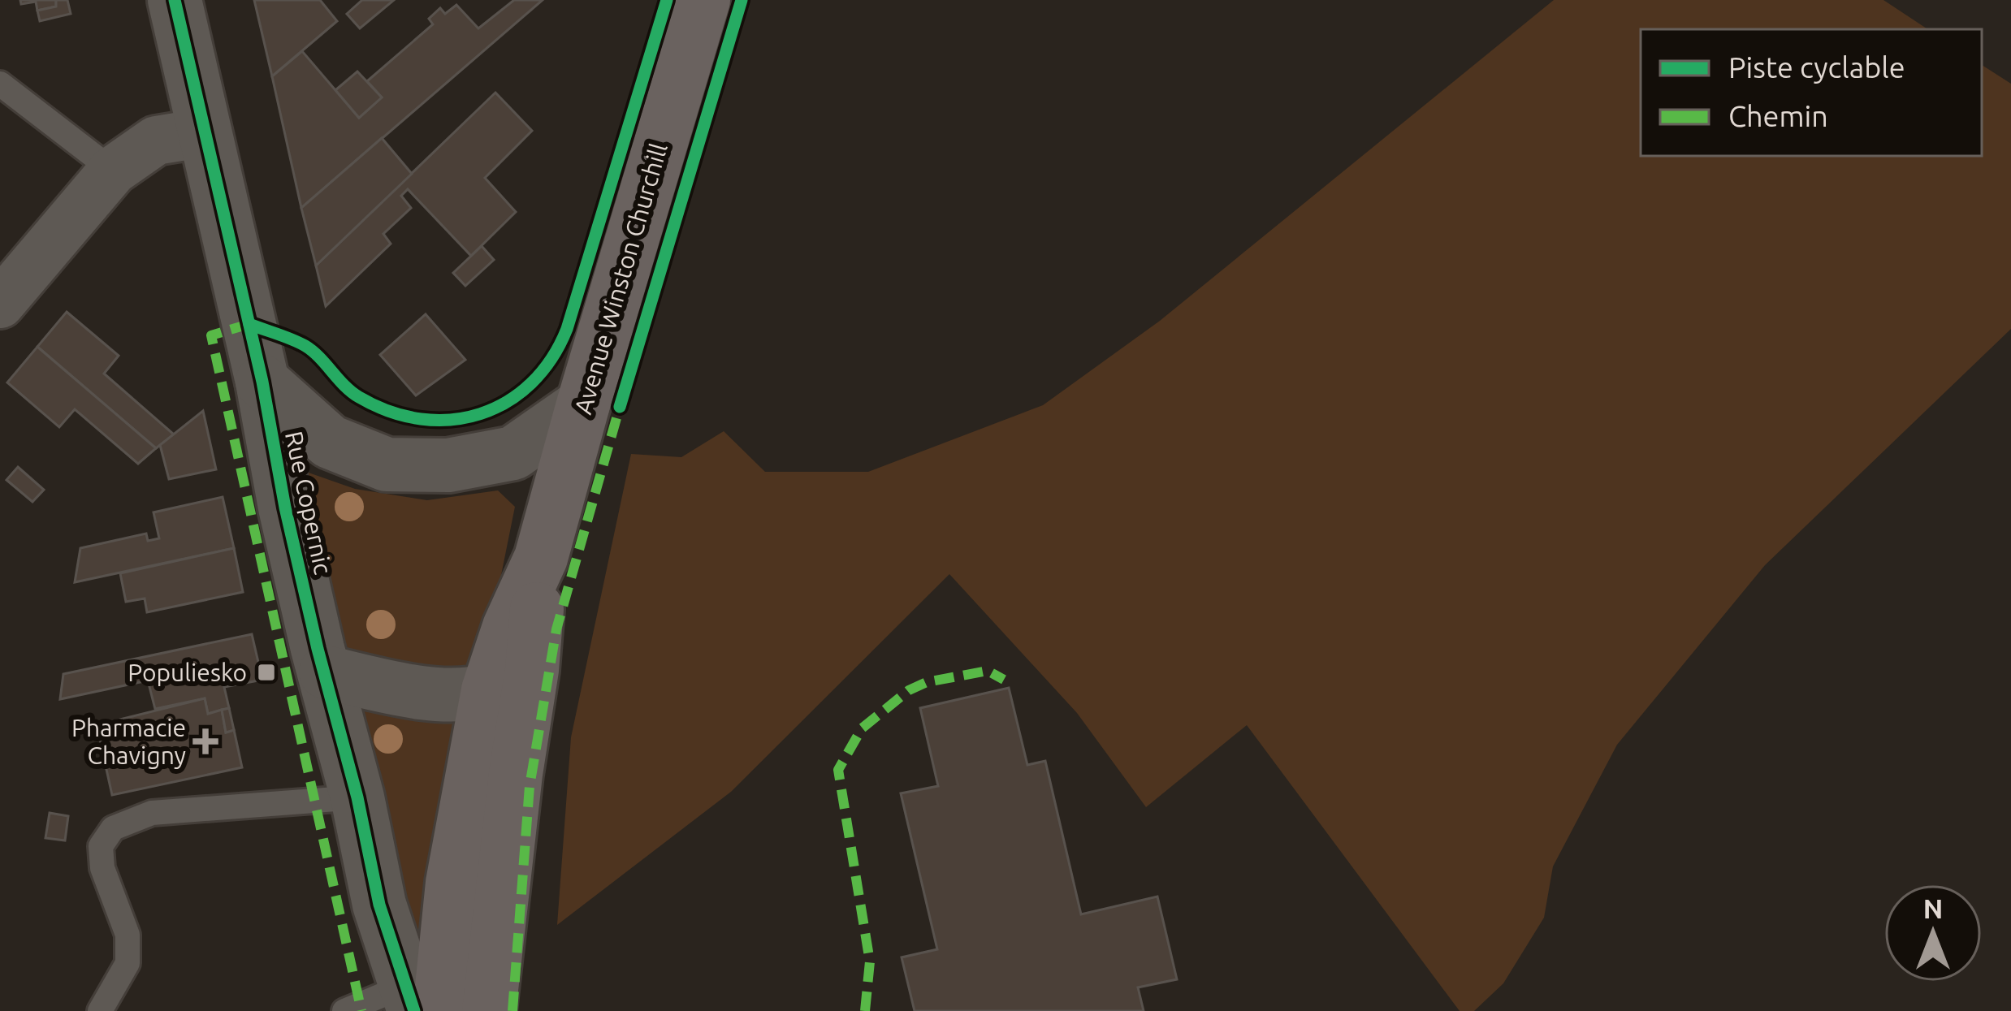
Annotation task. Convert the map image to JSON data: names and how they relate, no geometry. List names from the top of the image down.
{
  "streets": {
    "main road": ["Avenue Winston Churchill"],
    "street": ["Rue Copernic"]
  },
  "crossings": [
    ["Avenue Winston Churchill", "Rue Copernic"]
  ],
  "places": {
    "transit": ["Populiesko"],
    "health": ["Pharmacie Chavigny"]
  },
  "legend": ["Piste cyclable", "Chemin"],
  "north": "top"
}
